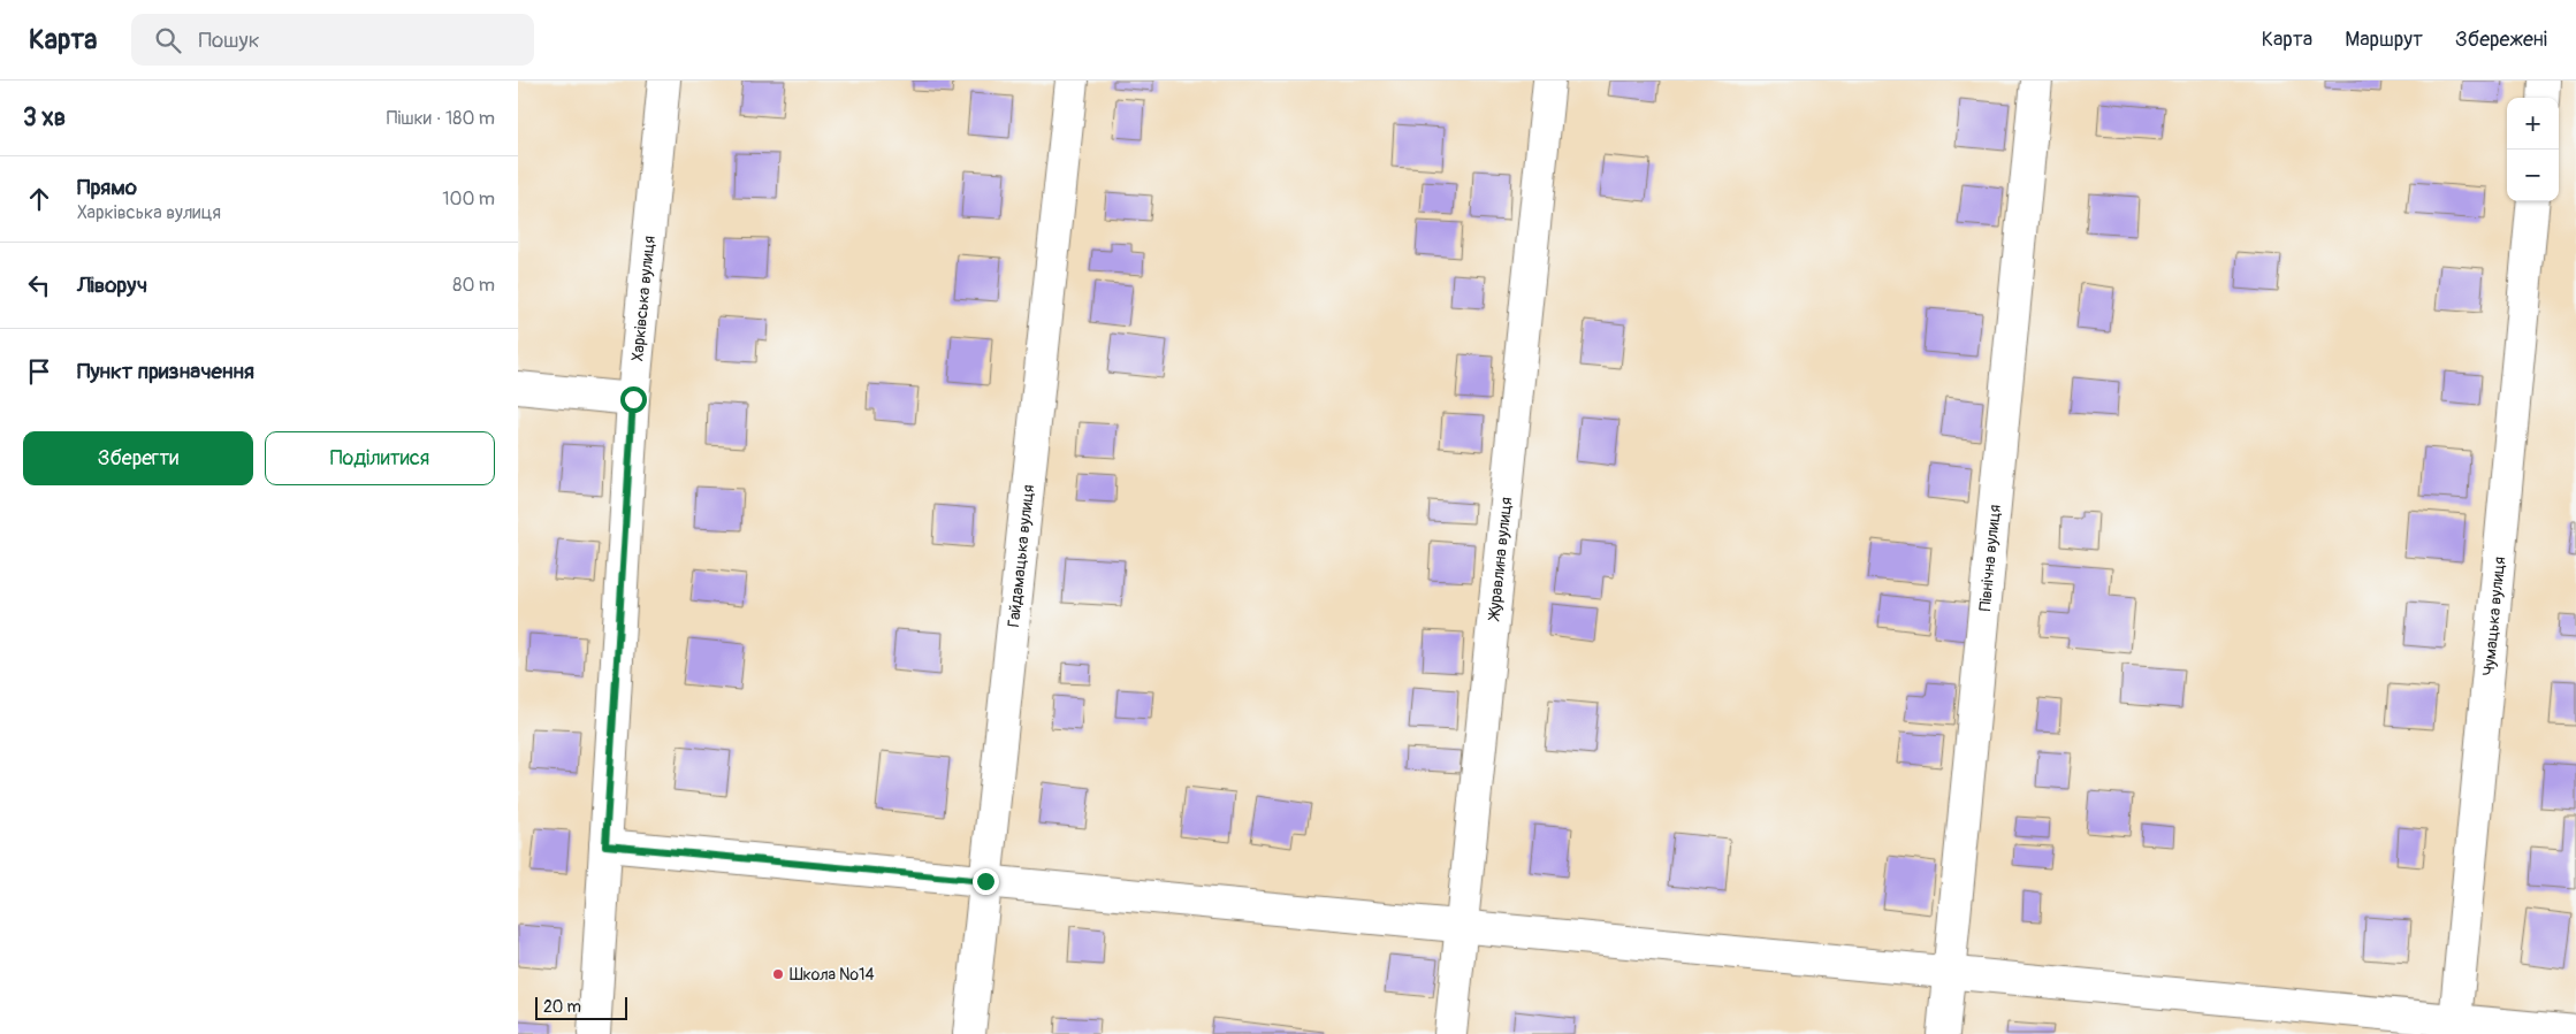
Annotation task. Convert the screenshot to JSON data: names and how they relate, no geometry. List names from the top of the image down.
{
  "streets": {
    "street": [
      "Харківська вулиця",
      "Гайдамацька вулиця",
      "Журавлина вулиця",
      "Північна вулиця",
      "Чумацька вулиця"
    ]
  },
  "places": ["Школа №14"],
  "scale_bar": "20 m",
  "page": {
    "header": "Карта",
    "search": "Пошук",
    "nav": ["Карта", "Маршрут", "Збережені"],
    "heading": ["3 хв", "Пішки · 180 m"],
    "map_buttons": ["+", "−"],
    "list": [
      ["Прямо", "Харківська вулиця", "100 m"],
      ["Ліворуч", "80 m"],
      "Пункт призначення"
    ],
    "buttons": ["Зберегти", "Поділитися"],
    "scale": "20 m"
  }
}
